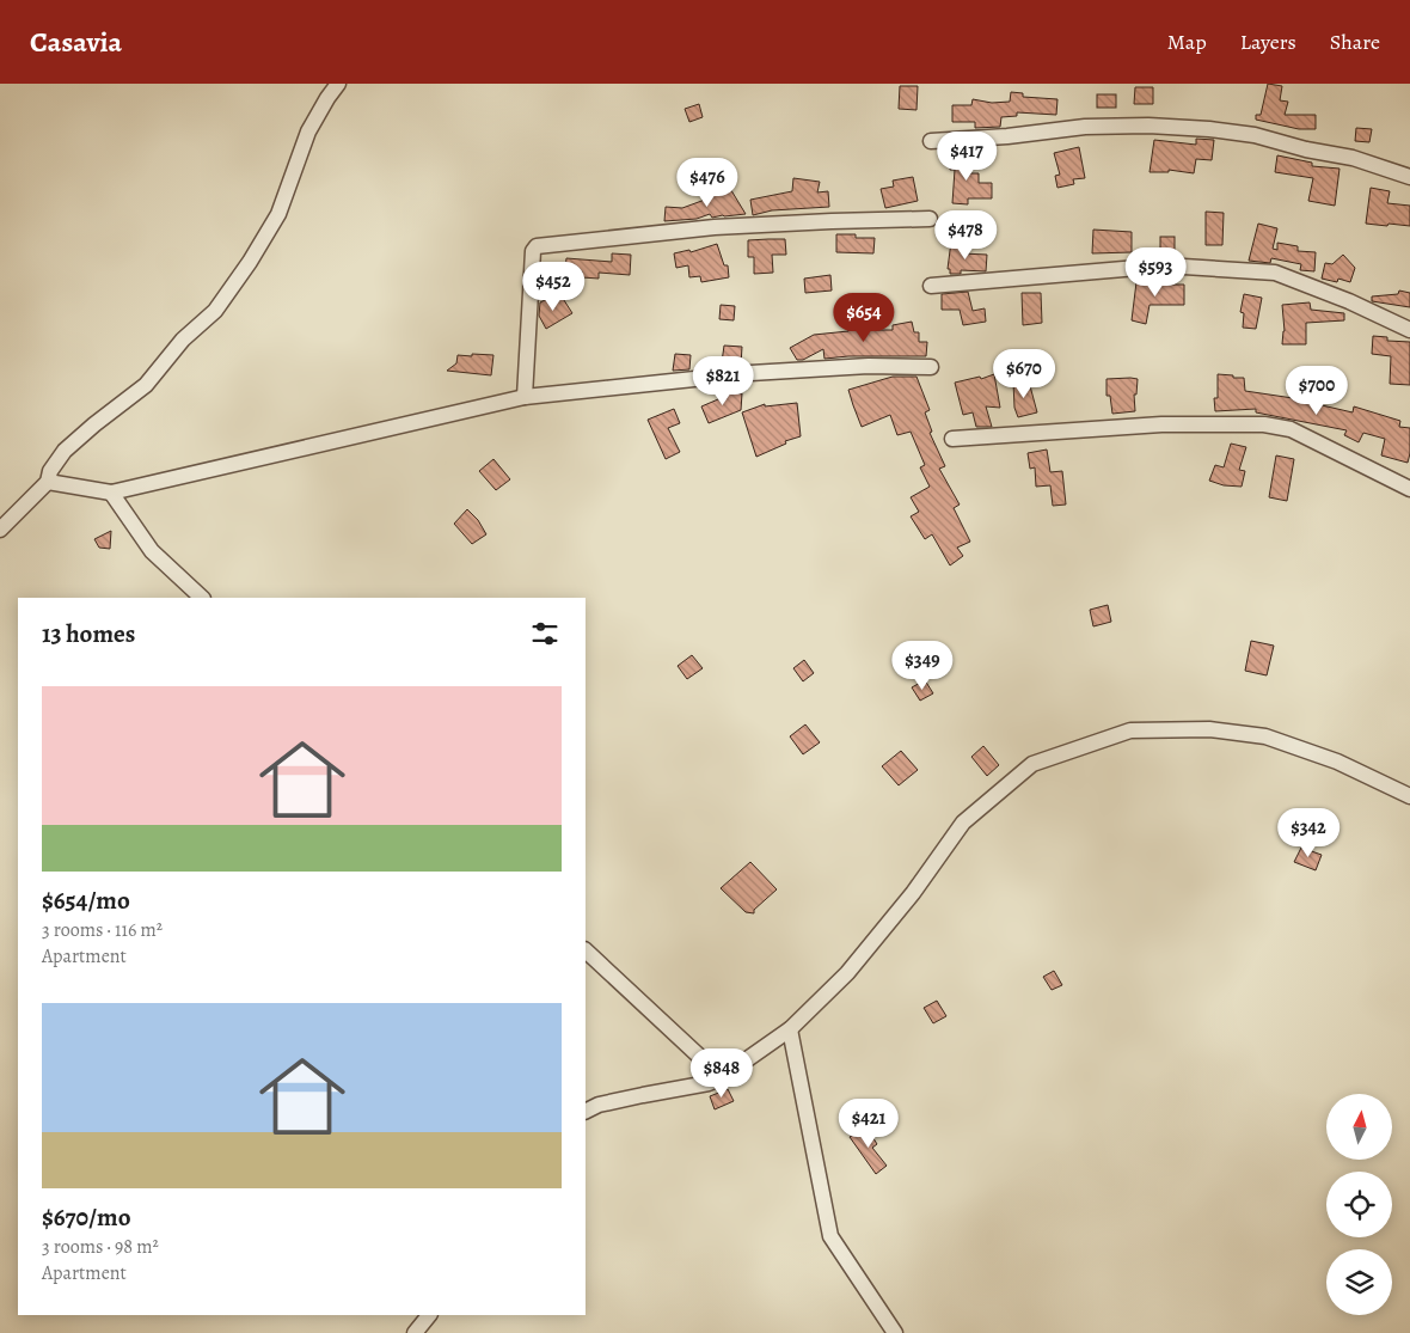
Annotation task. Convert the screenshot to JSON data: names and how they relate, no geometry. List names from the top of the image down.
{
  "north": "top",
  "page": {
    "header": "Casavia",
    "nav": ["Map", "Layers", "Share"],
    "price": [
      "$417",
      "$476",
      "$478",
      "$593",
      "$452",
      "$654",
      "$670",
      "$821",
      "$700",
      "$349",
      "$342",
      "$848",
      "$421"
    ],
    "heading": "13 homes",
    "list": [
      {
        "name": "$654/mo",
        "note": "3 rooms · 116 m² · Apartment"
      },
      {
        "name": "$670/mo",
        "note": "3 rooms · 98 m² · Apartment"
      }
    ]
  }
}
